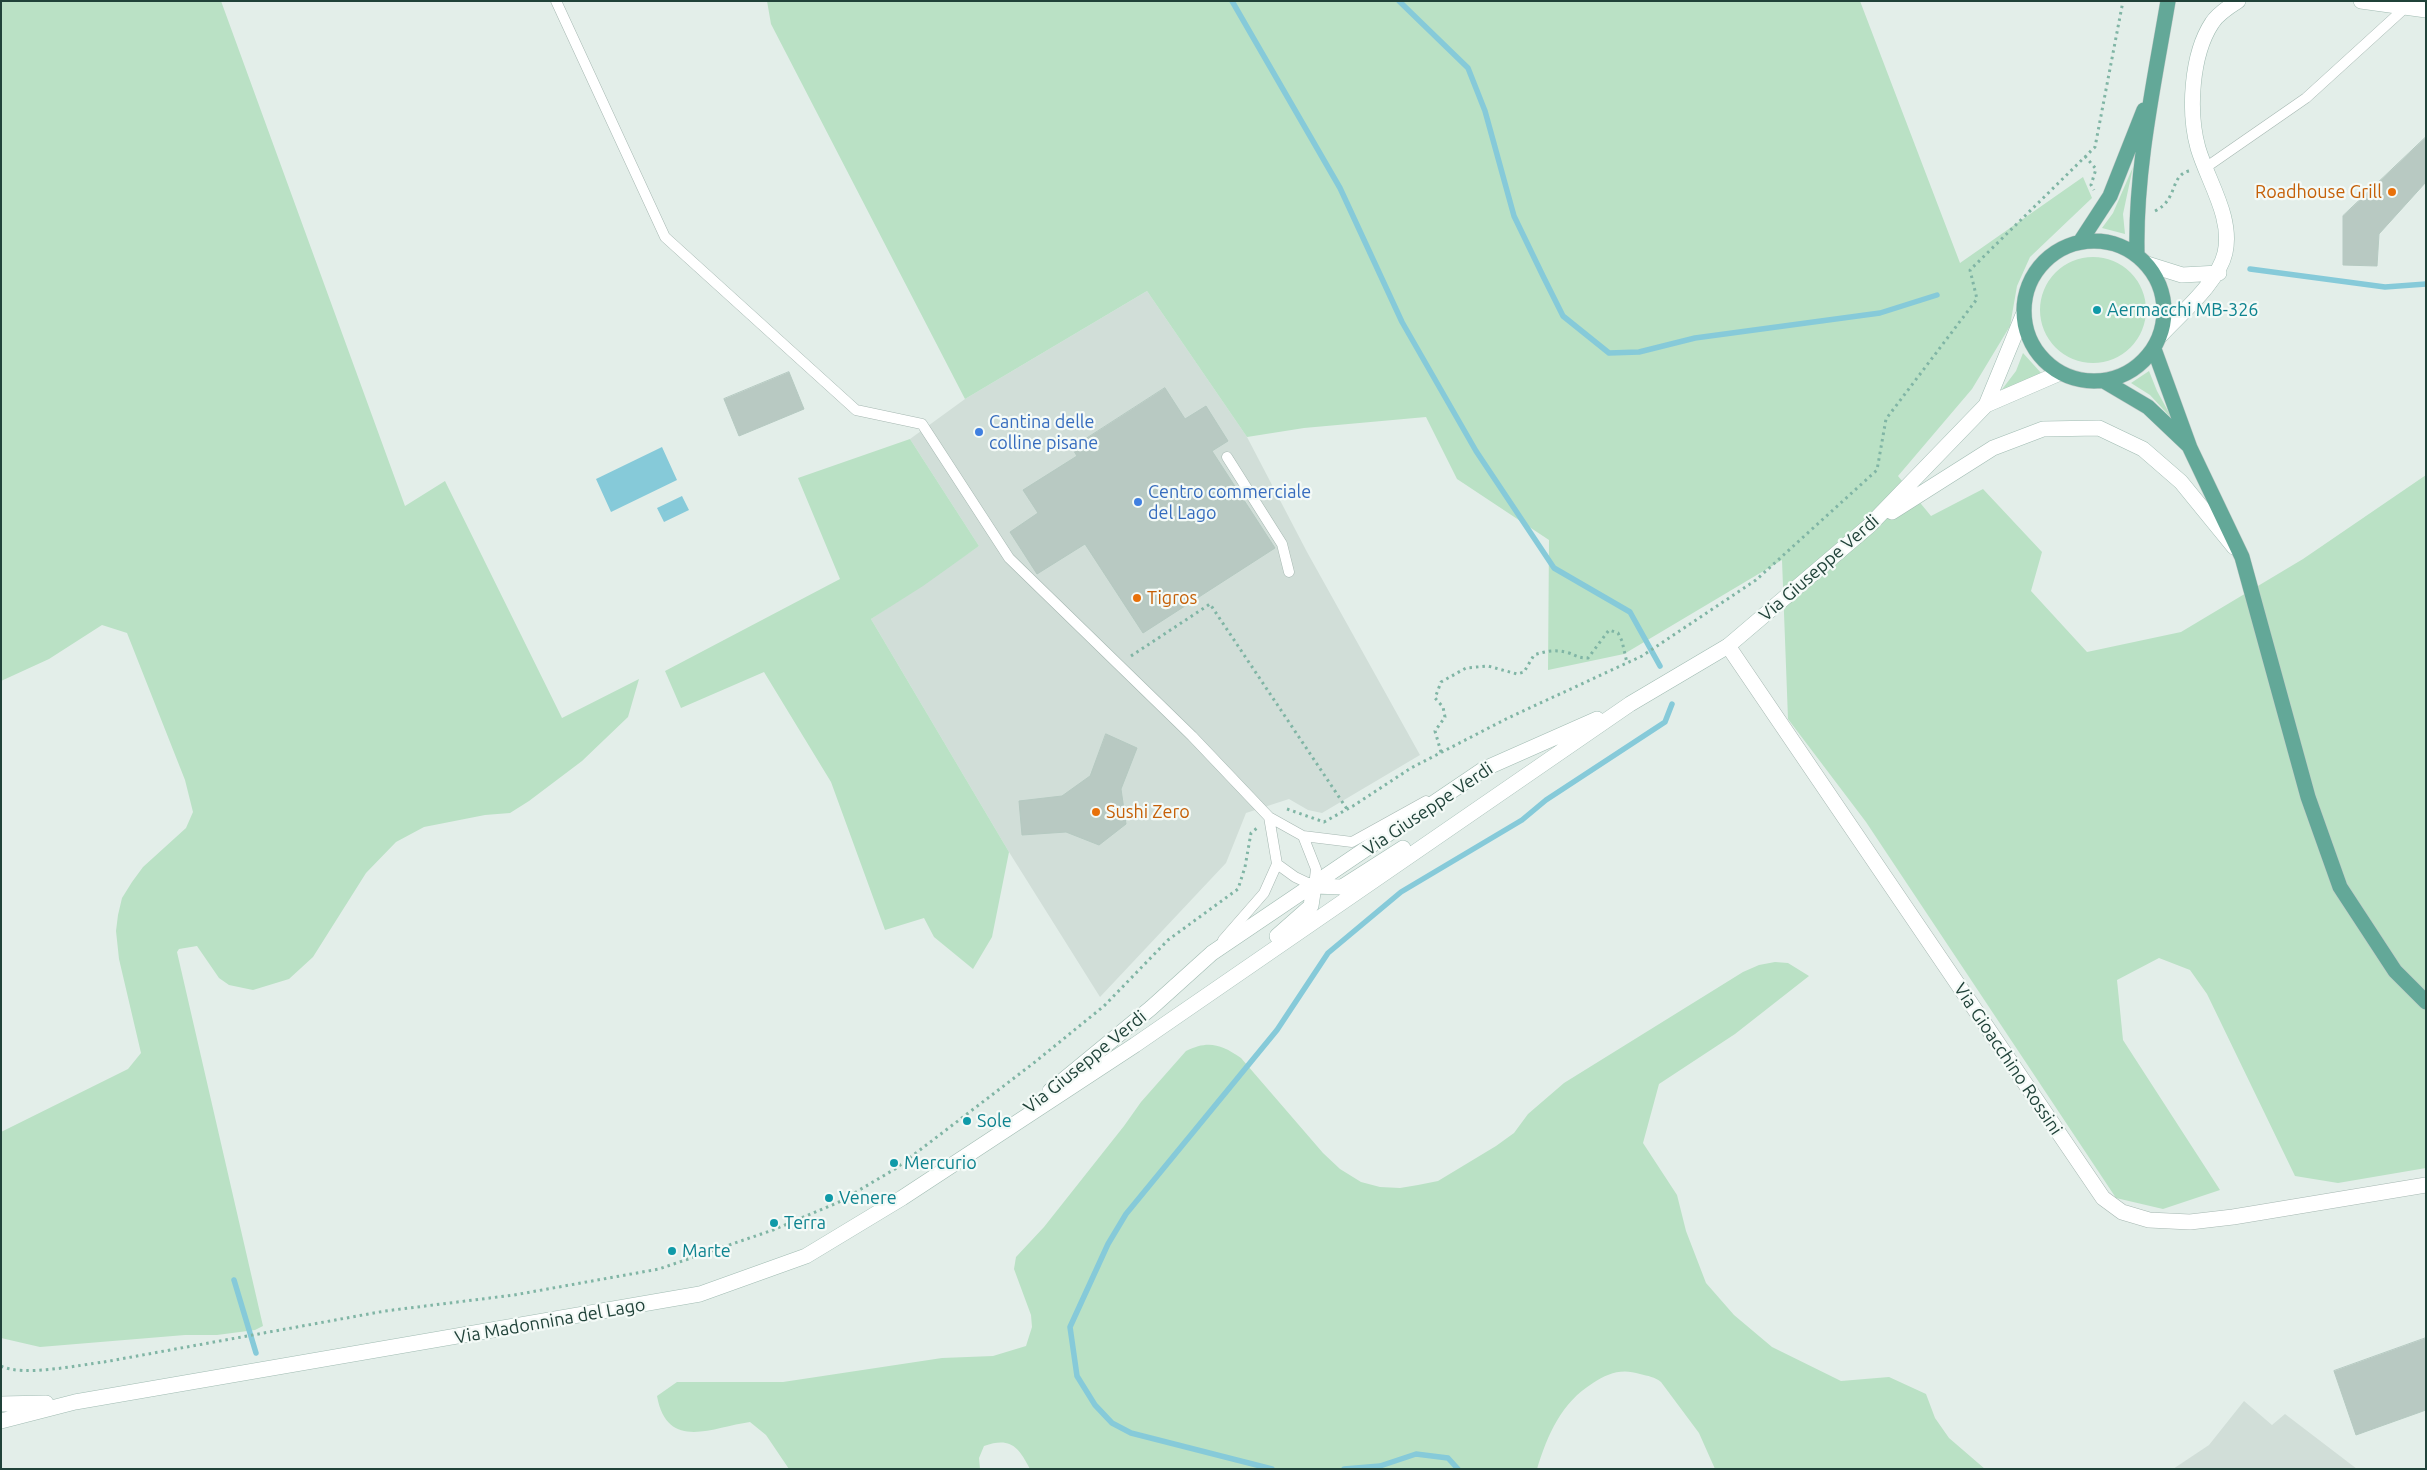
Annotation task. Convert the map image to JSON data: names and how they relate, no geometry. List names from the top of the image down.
{
  "streets": {
    "main road": ["Via Giuseppe Verdi", "Via Gioacchino Rossini", "Via Madonnina del Lago"]
  },
  "crossings": [
    ["Via Giuseppe Verdi", "Via Gioacchino Rossini"],
    ["Via Giuseppe Verdi", "Via Madonnina del Lago"]
  ],
  "places": [
    "Roadhouse Grill",
    "Aermacchi MB-326",
    "Cantina delle colline pisane",
    "Centro commerciale del Lago",
    "Tigros",
    "Sushi Zero",
    "Sole",
    "Mercurio",
    "Venere",
    "Terra",
    "Marte"
  ]
}
